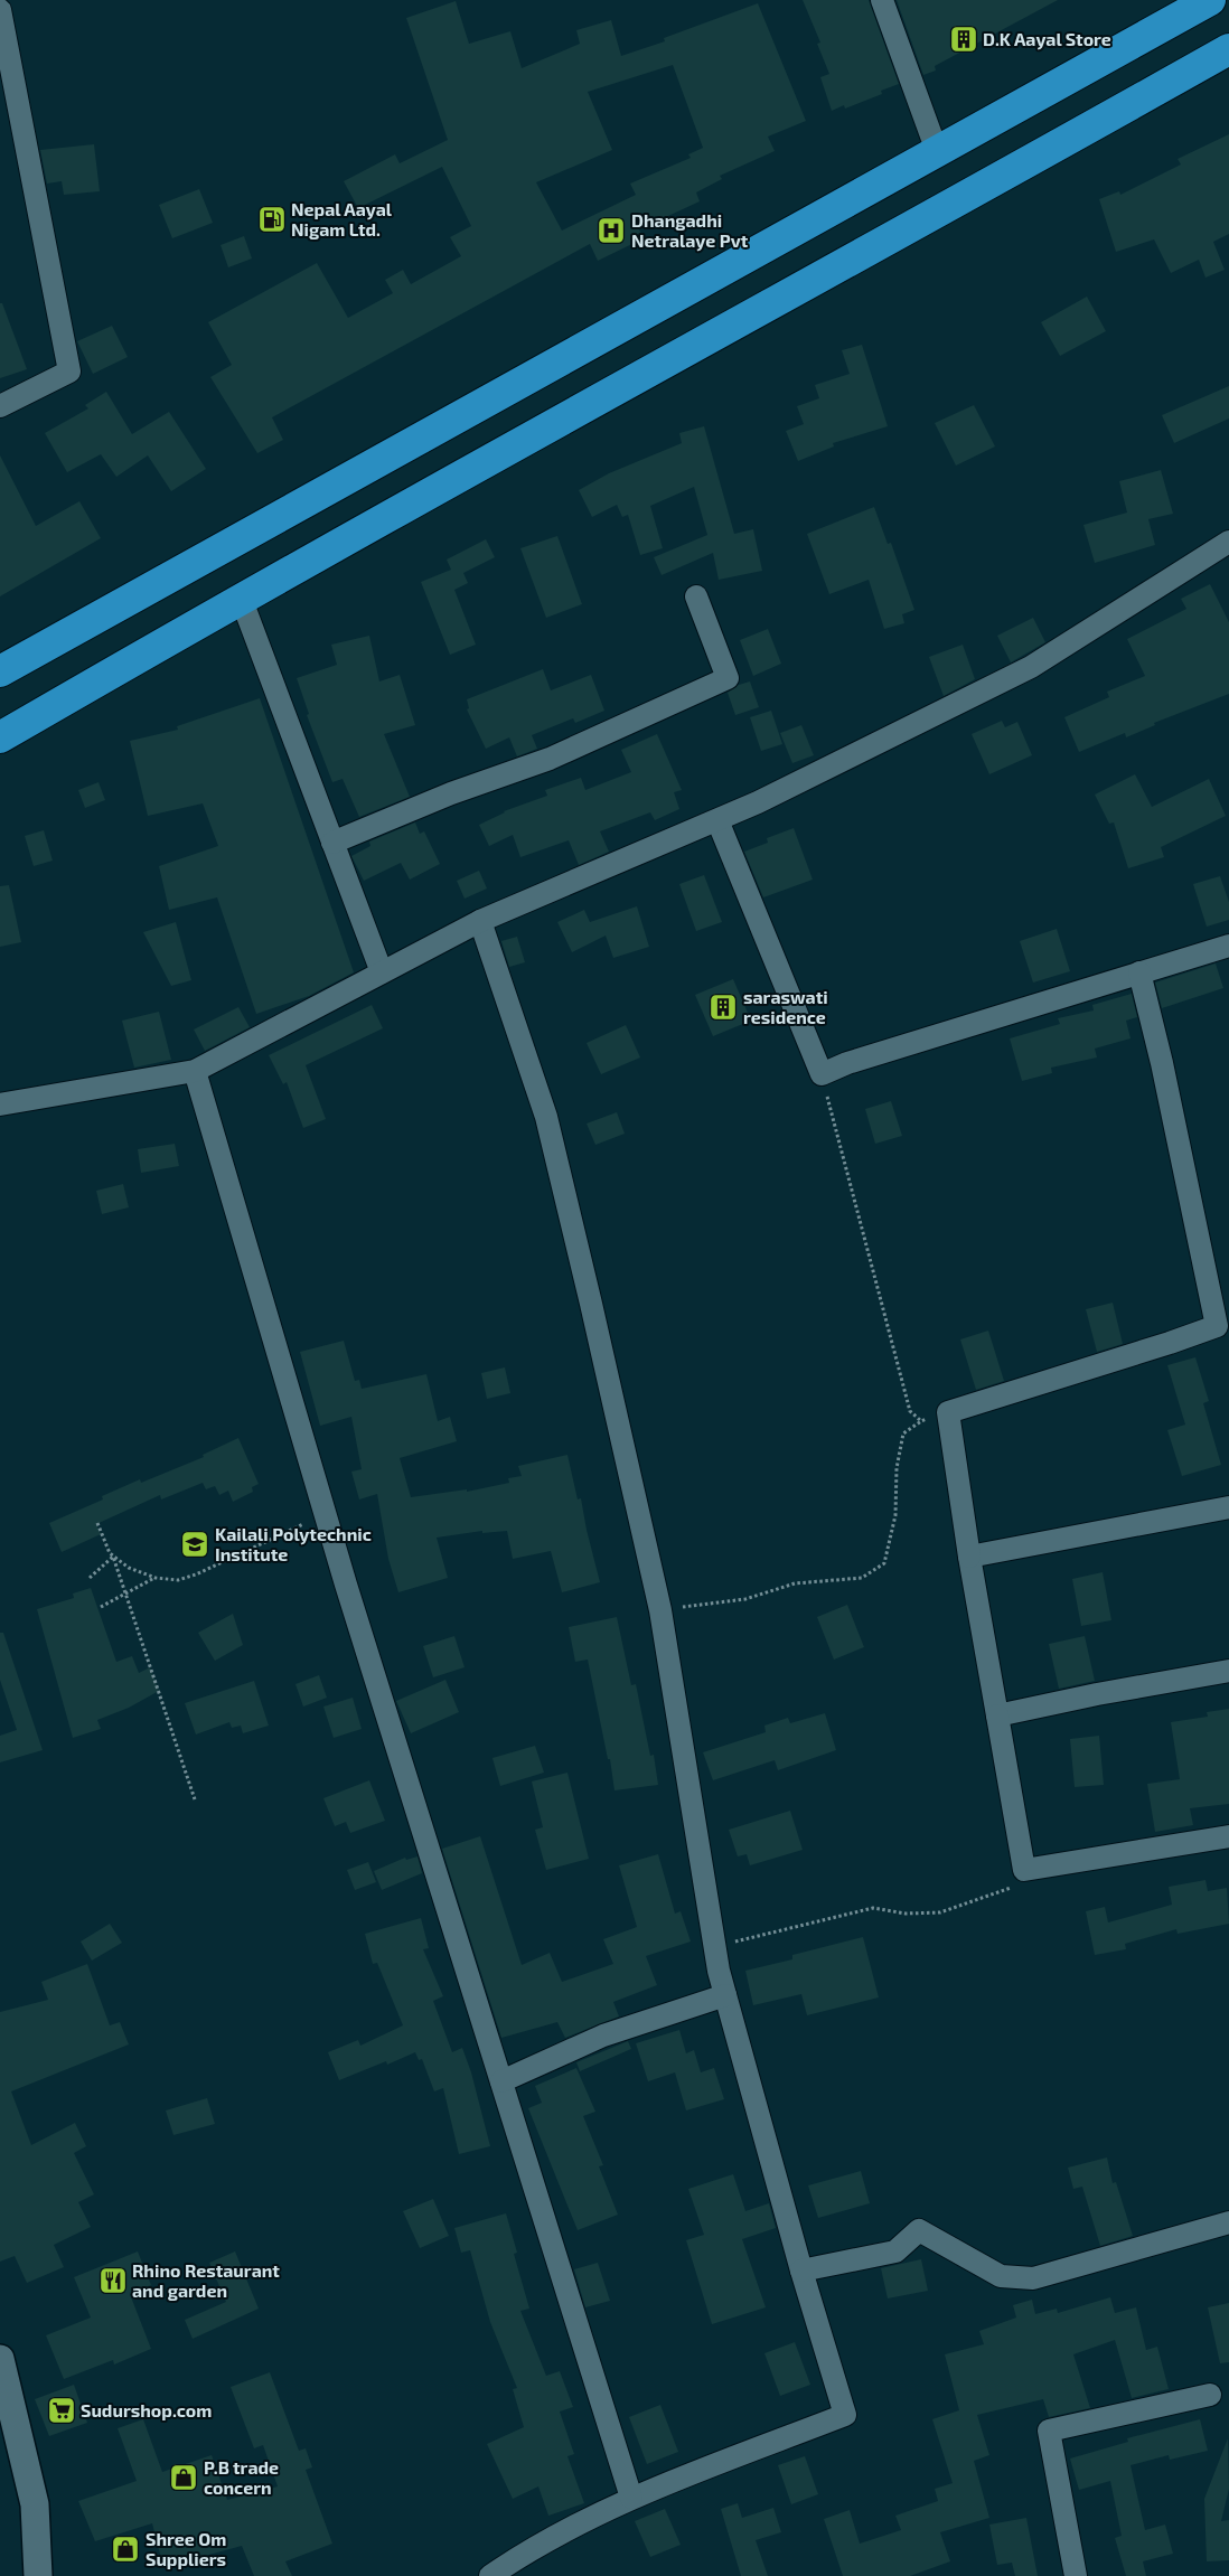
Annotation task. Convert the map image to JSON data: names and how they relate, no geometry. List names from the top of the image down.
{
  "places": {
    "building": ["D.K Aayal Store", "saraswati residence"],
    "fuel station": ["Nepal Aayal Nigam Ltd."],
    "hospital": ["Dhangadhi Netralaye Pvt"],
    "school or university": ["Kailali Polytechnic Institute"],
    "restaurant": ["Rhino Restaurant and garden"],
    "supermarket": ["Sudurshop.com"],
    "shop": ["P.B trade concern", "Shree Om Suppliers"]
  }
}
